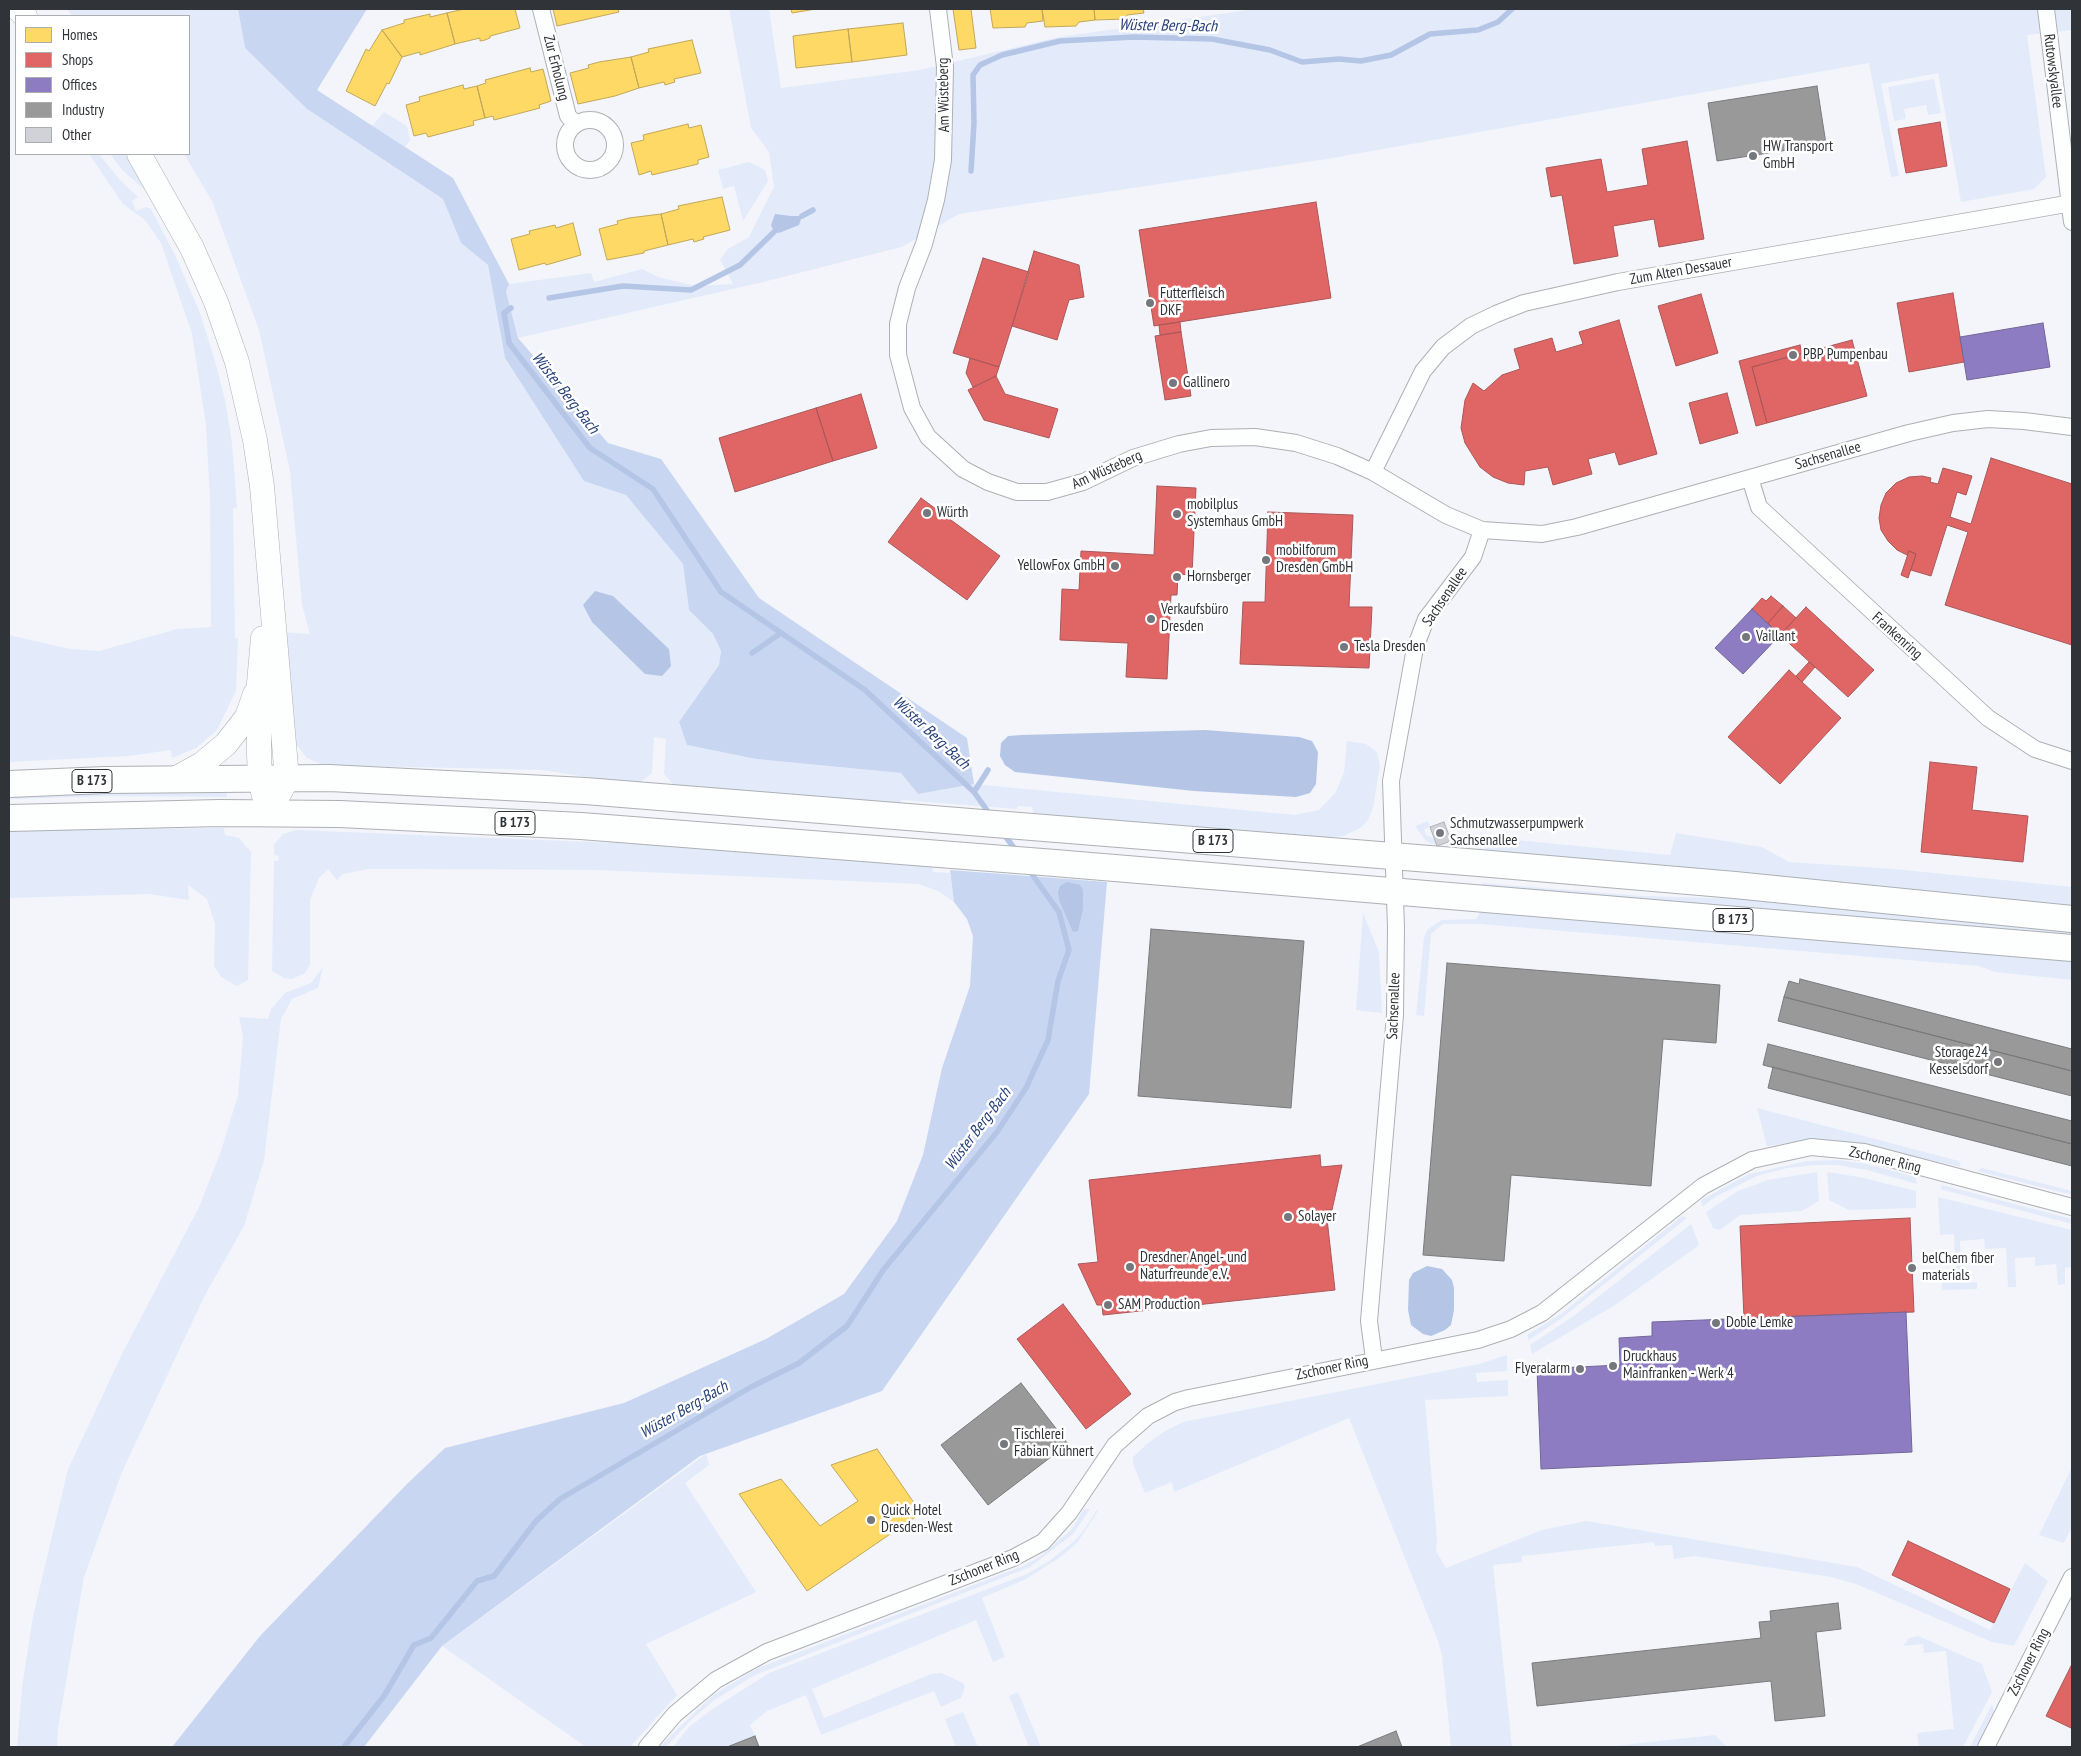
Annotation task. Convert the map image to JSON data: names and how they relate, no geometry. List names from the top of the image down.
{
  "streets": {
    "main road": ["B 173"],
    "street": [
      "Zur Erholung",
      "Rutowskyallee",
      "Am Wüsteberg",
      "Zum Alten Dessauer",
      "Sachsenallee",
      "Frankenring",
      "Zschoner Ring"
    ]
  },
  "crossings": [
    ["Rutowskyallee", "Zum Alten Dessauer"],
    ["Am Wüsteberg", "Zum Alten Dessauer"],
    ["Am Wüsteberg", "Sachsenallee"],
    ["Sachsenallee", "Frankenring"],
    ["Sachsenallee", "B 173"],
    ["Sachsenallee", "Zschoner Ring"]
  ],
  "water": ["Wüster Berg-Bach"],
  "places": [
    "HW Transport GmbH",
    "Futterfleisch DKF",
    "PBP Pumpenbau",
    "Gallinero",
    "Würth",
    "mobilplus Systemhaus GmbH",
    "mobilforum Dresden GmbH",
    "YellowFox GmbH",
    "Hornsberger",
    "Verkaufsbüro Dresden",
    "Vaillant",
    "Tesla Dresden",
    "Schmutzwasserpumpwerk Sachsenallee",
    "Storage24 Kesselsdorf",
    "Solayer",
    "Dresdner Angel- und Naturfreunde e.V.",
    "belChem fiber materials",
    "SAM Production",
    "Doble Lemke",
    "Druckhaus Mainfranken - Werk 4",
    "Flyeralarm",
    "Tischlerei Fabian Kühnert",
    "Quick Hotel Dresden-West"
  ],
  "legend": [
    "Homes",
    "Shops",
    "Offices",
    "Industry",
    "Other"
  ]
}
